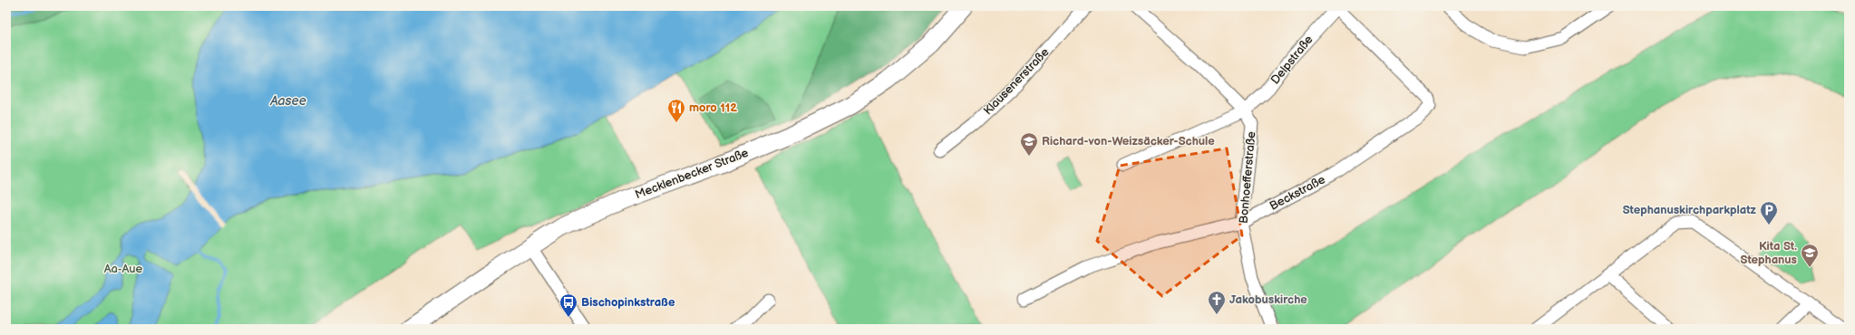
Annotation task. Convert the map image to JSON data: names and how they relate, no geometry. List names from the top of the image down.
{
  "streets": {
    "street": [
      "Delpstraße",
      "Klausenerstraße",
      "Mecklenbecker Straße",
      "Bonhoefferstraße",
      "Beckstraße"
    ]
  },
  "crossings": [
    ["Delpstraße", "Bonhoefferstraße"],
    ["Delpstraße", "Beckstraße"],
    ["Bonhoefferstraße", "Beckstraße"]
  ],
  "water": ["Aasee"],
  "parks": ["Aa-Aue"],
  "places": {
    "restaurant": ["moro 112"],
    "school or university": ["Richard-von-Weizsäcker-Schule", "Kita St. Stephanus"],
    "parking": ["Stephanuskirchparkplatz"],
    "church": ["Jakobuskirche"],
    "bus stop": ["Bischopinkstraße"]
  }
}
